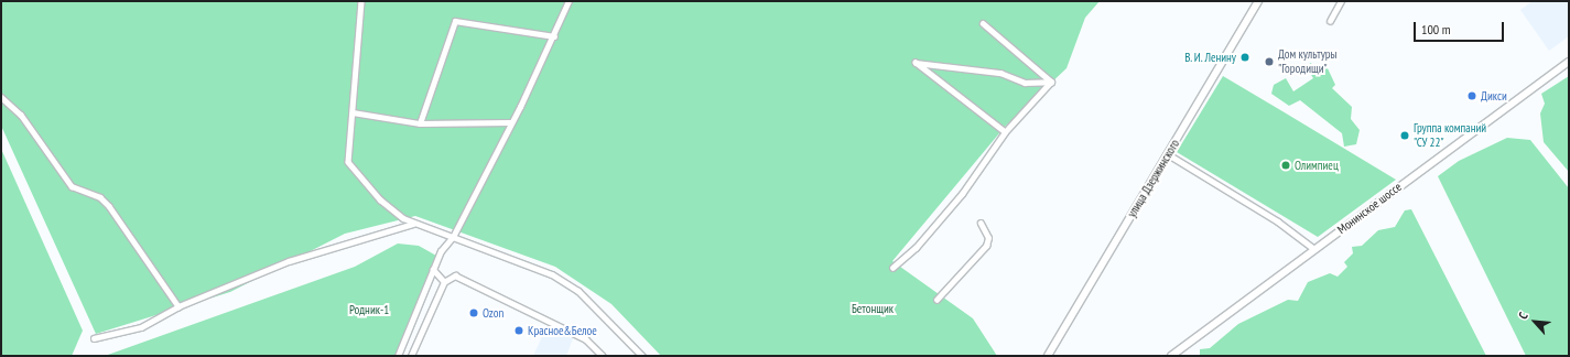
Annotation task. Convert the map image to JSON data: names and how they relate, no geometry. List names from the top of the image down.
{
  "streets": {
    "main road": ["Монинское шоссе"],
    "street": ["улица Дзержинского"]
  },
  "parks": ["Бетонщик", "Родник-1"],
  "places": [
    "В. И. Ленину",
    "Дом культуры \"Городищи\"",
    "Дикси",
    "Группа компаний \"СУ 22\"",
    "Олимпиец",
    "Ozon",
    "Красное&Белое"
  ],
  "scale_bar": "100 m",
  "north": "top left"
}
